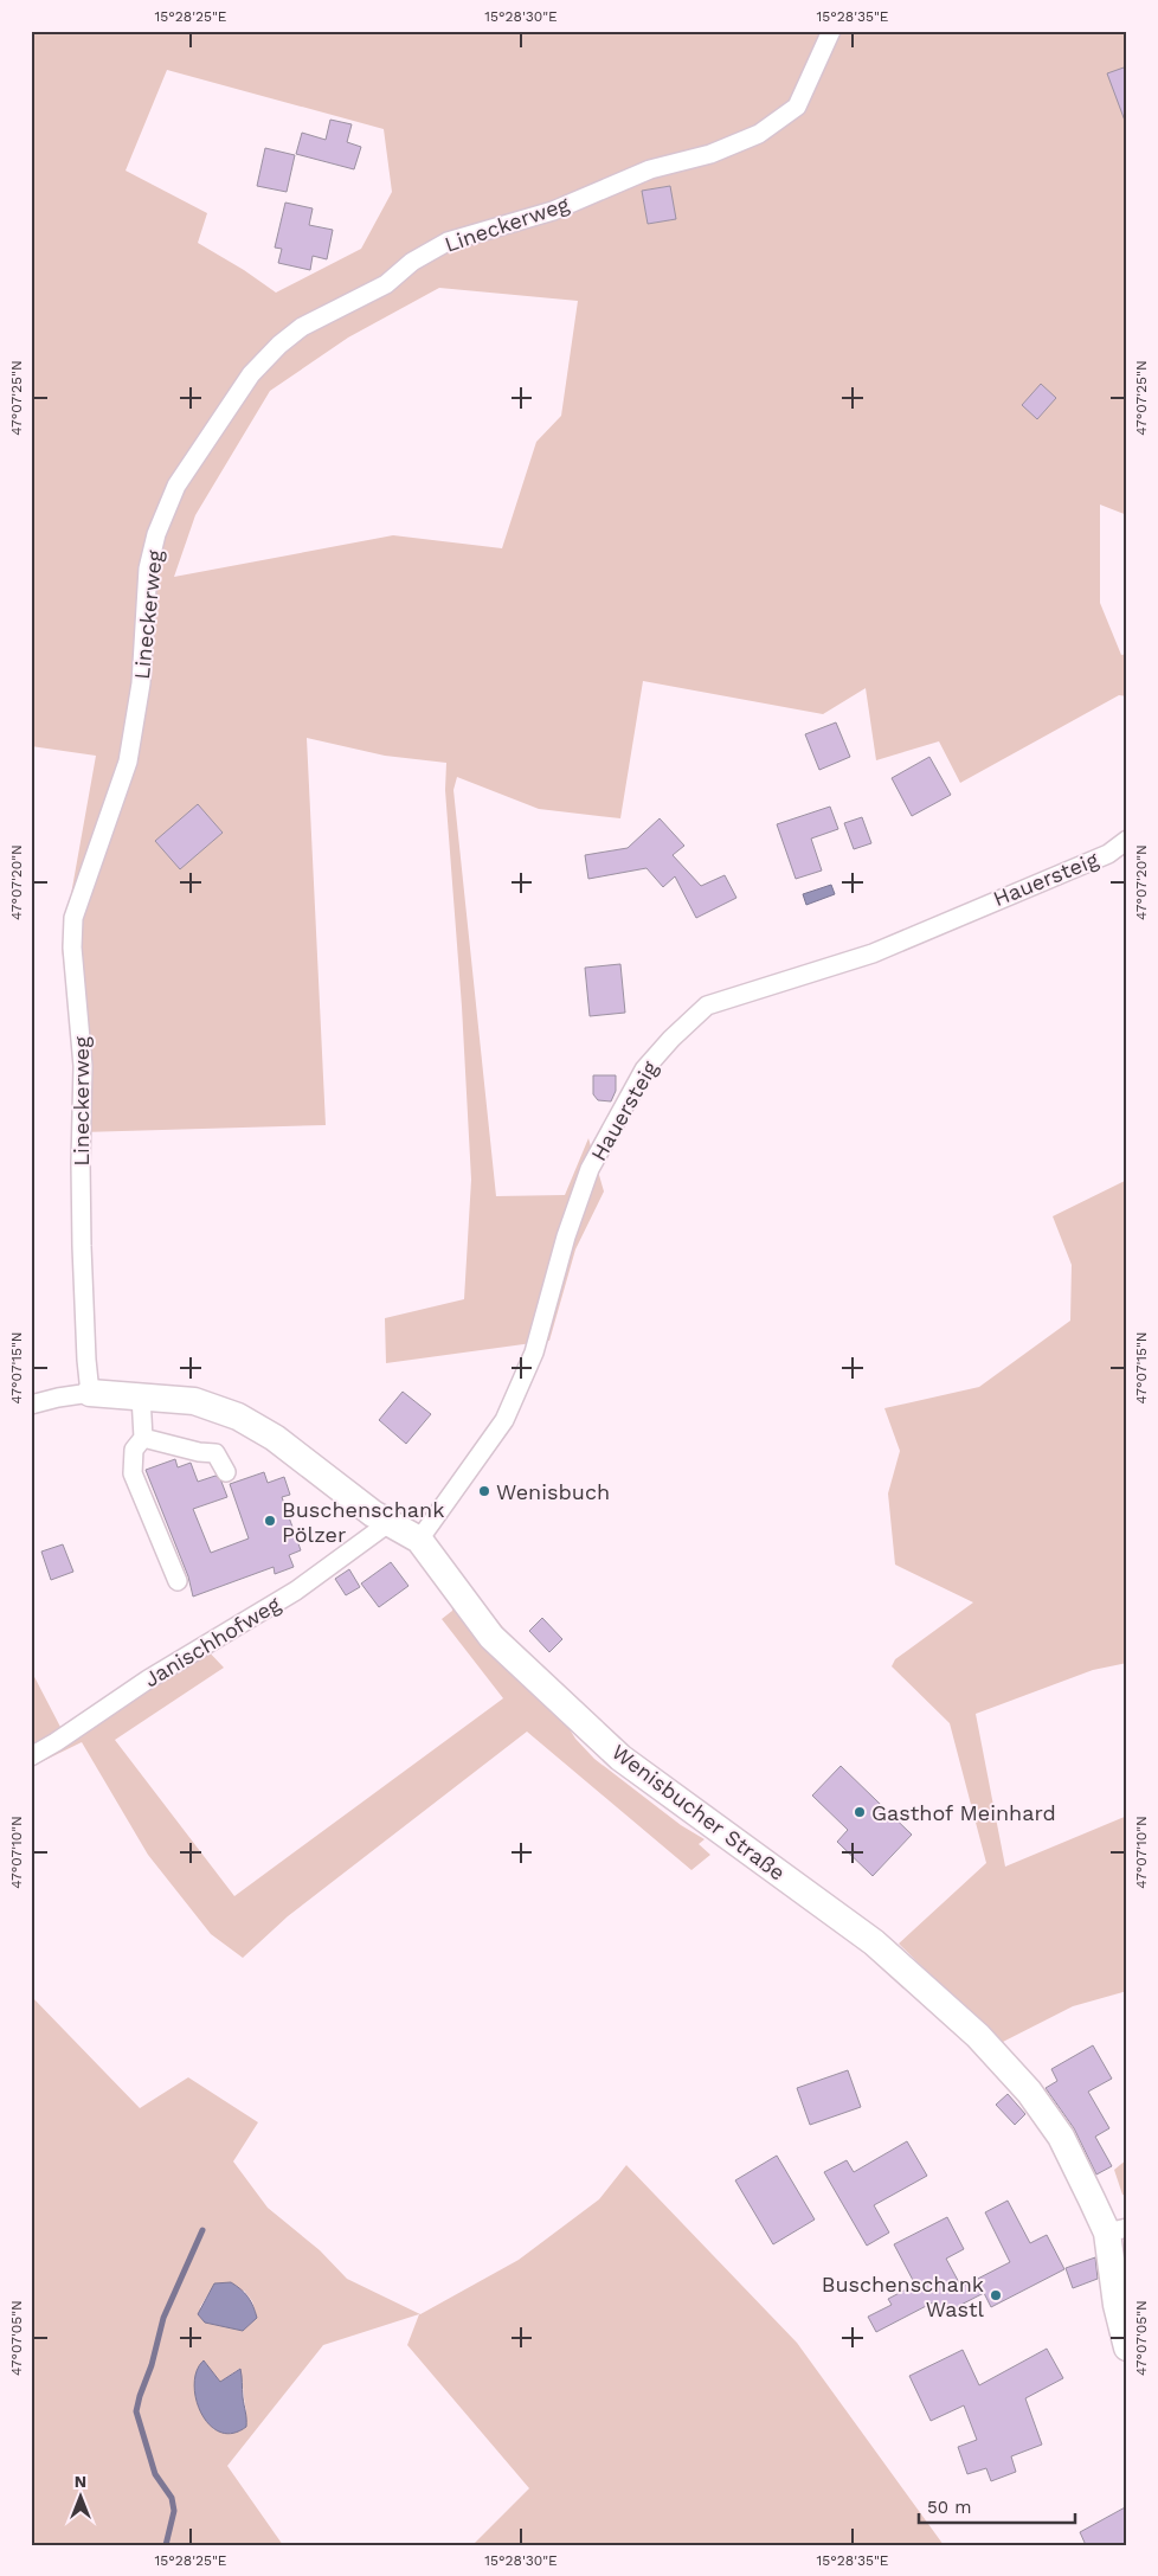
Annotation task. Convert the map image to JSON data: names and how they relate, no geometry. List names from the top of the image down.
{
  "streets": {
    "street": [
      "Lineckerweg",
      "Hauersteig",
      "Janischhofweg",
      "Wenisbucher Straße"
    ]
  },
  "crossings": [
    ["Lineckerweg", "Wenisbucher Straße"],
    ["Hauersteig", "Wenisbucher Straße"],
    ["Janischhofweg", "Wenisbucher Straße"]
  ],
  "places": [
    "Wenisbuch",
    "Buschenschank Pölzer",
    "Gasthof Meinhard",
    "Buschenschank Wastl"
  ],
  "scale_bar": "50 m",
  "north": "top",
  "coordinates": [
    "15°28'25\"E",
    "15°28'30\"E",
    "15°28'35\"E",
    "47°07'25\"N",
    "47°07'20\"N",
    "47°07'15\"N",
    "47°07'10\"N",
    "47°07'05\"N"
  ]
}
